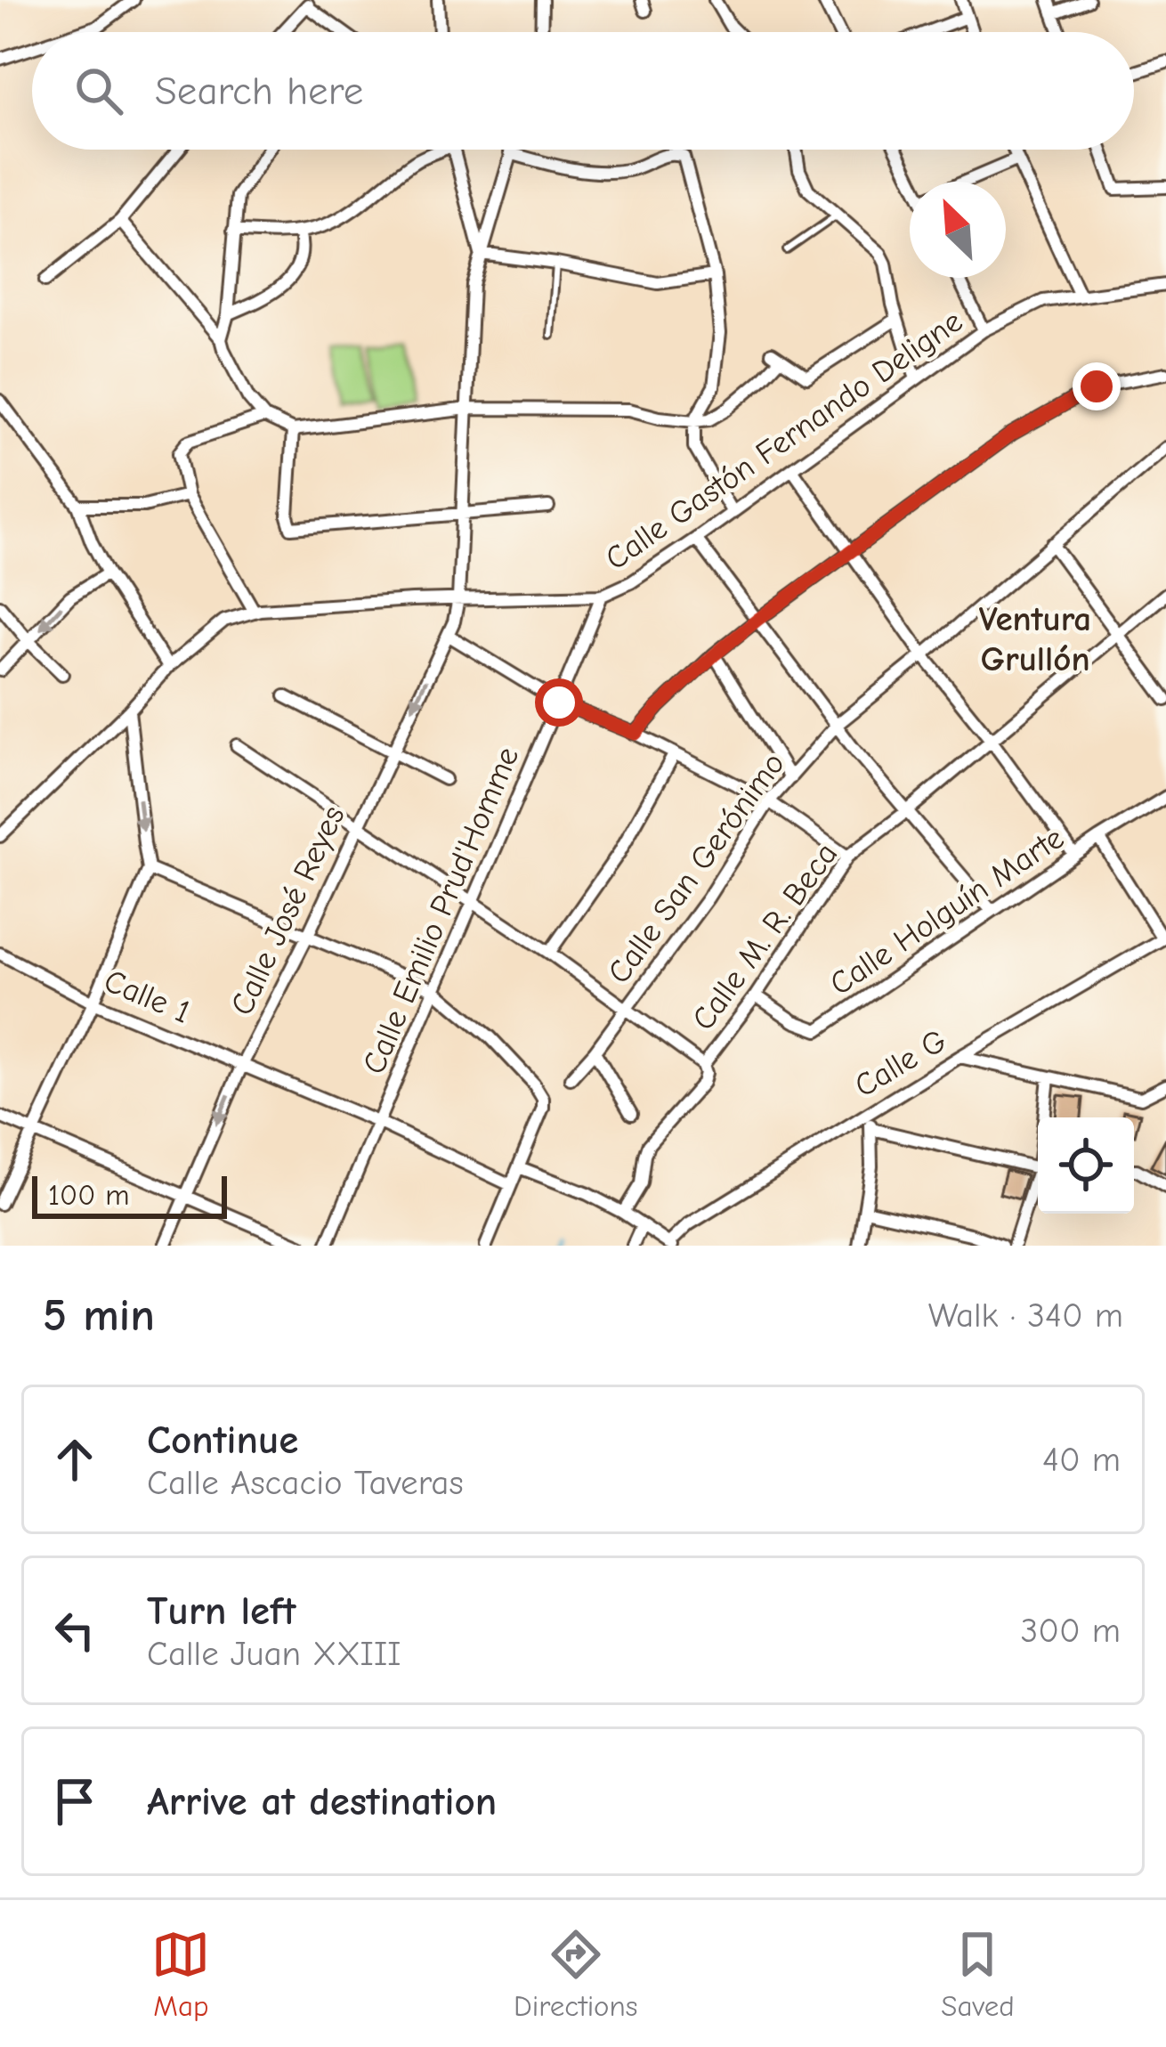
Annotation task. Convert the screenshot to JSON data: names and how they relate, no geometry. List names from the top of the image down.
{
  "streets": {
    "street": [
      "Calle Gastón Fernando Deligne",
      "Calle San Gerónimo",
      "Calle José Reyes",
      "Calle Emilio Prud'Homme",
      "Calle Holguín Marte",
      "Calle M. R. Beca",
      "Calle 1",
      "Calle G"
    ]
  },
  "crossings": [
    ["Calle Gastón Fernando Deligne", "Calle José Reyes"],
    ["Calle Gastón Fernando Deligne", "Calle Emilio Prud'Homme"],
    ["Calle José Reyes", "Calle 1"],
    ["Calle Emilio Prud'Homme", "Calle 1"],
    ["Calle Holguín Marte", "Calle M. R. Beca"]
  ],
  "districts": ["Ventura Grullón"],
  "scale_bar": "100 m",
  "north": "top left",
  "page": {
    "search": "Search here",
    "scale": "100 m",
    "heading": ["5 min", "Walk · 340 m"],
    "list": [
      ["Continue", "Calle Ascacio Taveras", "40 m"],
      ["Turn left", "Calle Juan XXIII", "300 m"],
      "Arrive at destination"
    ],
    "nav": ["Map", "Directions", "Saved"]
  }
}
